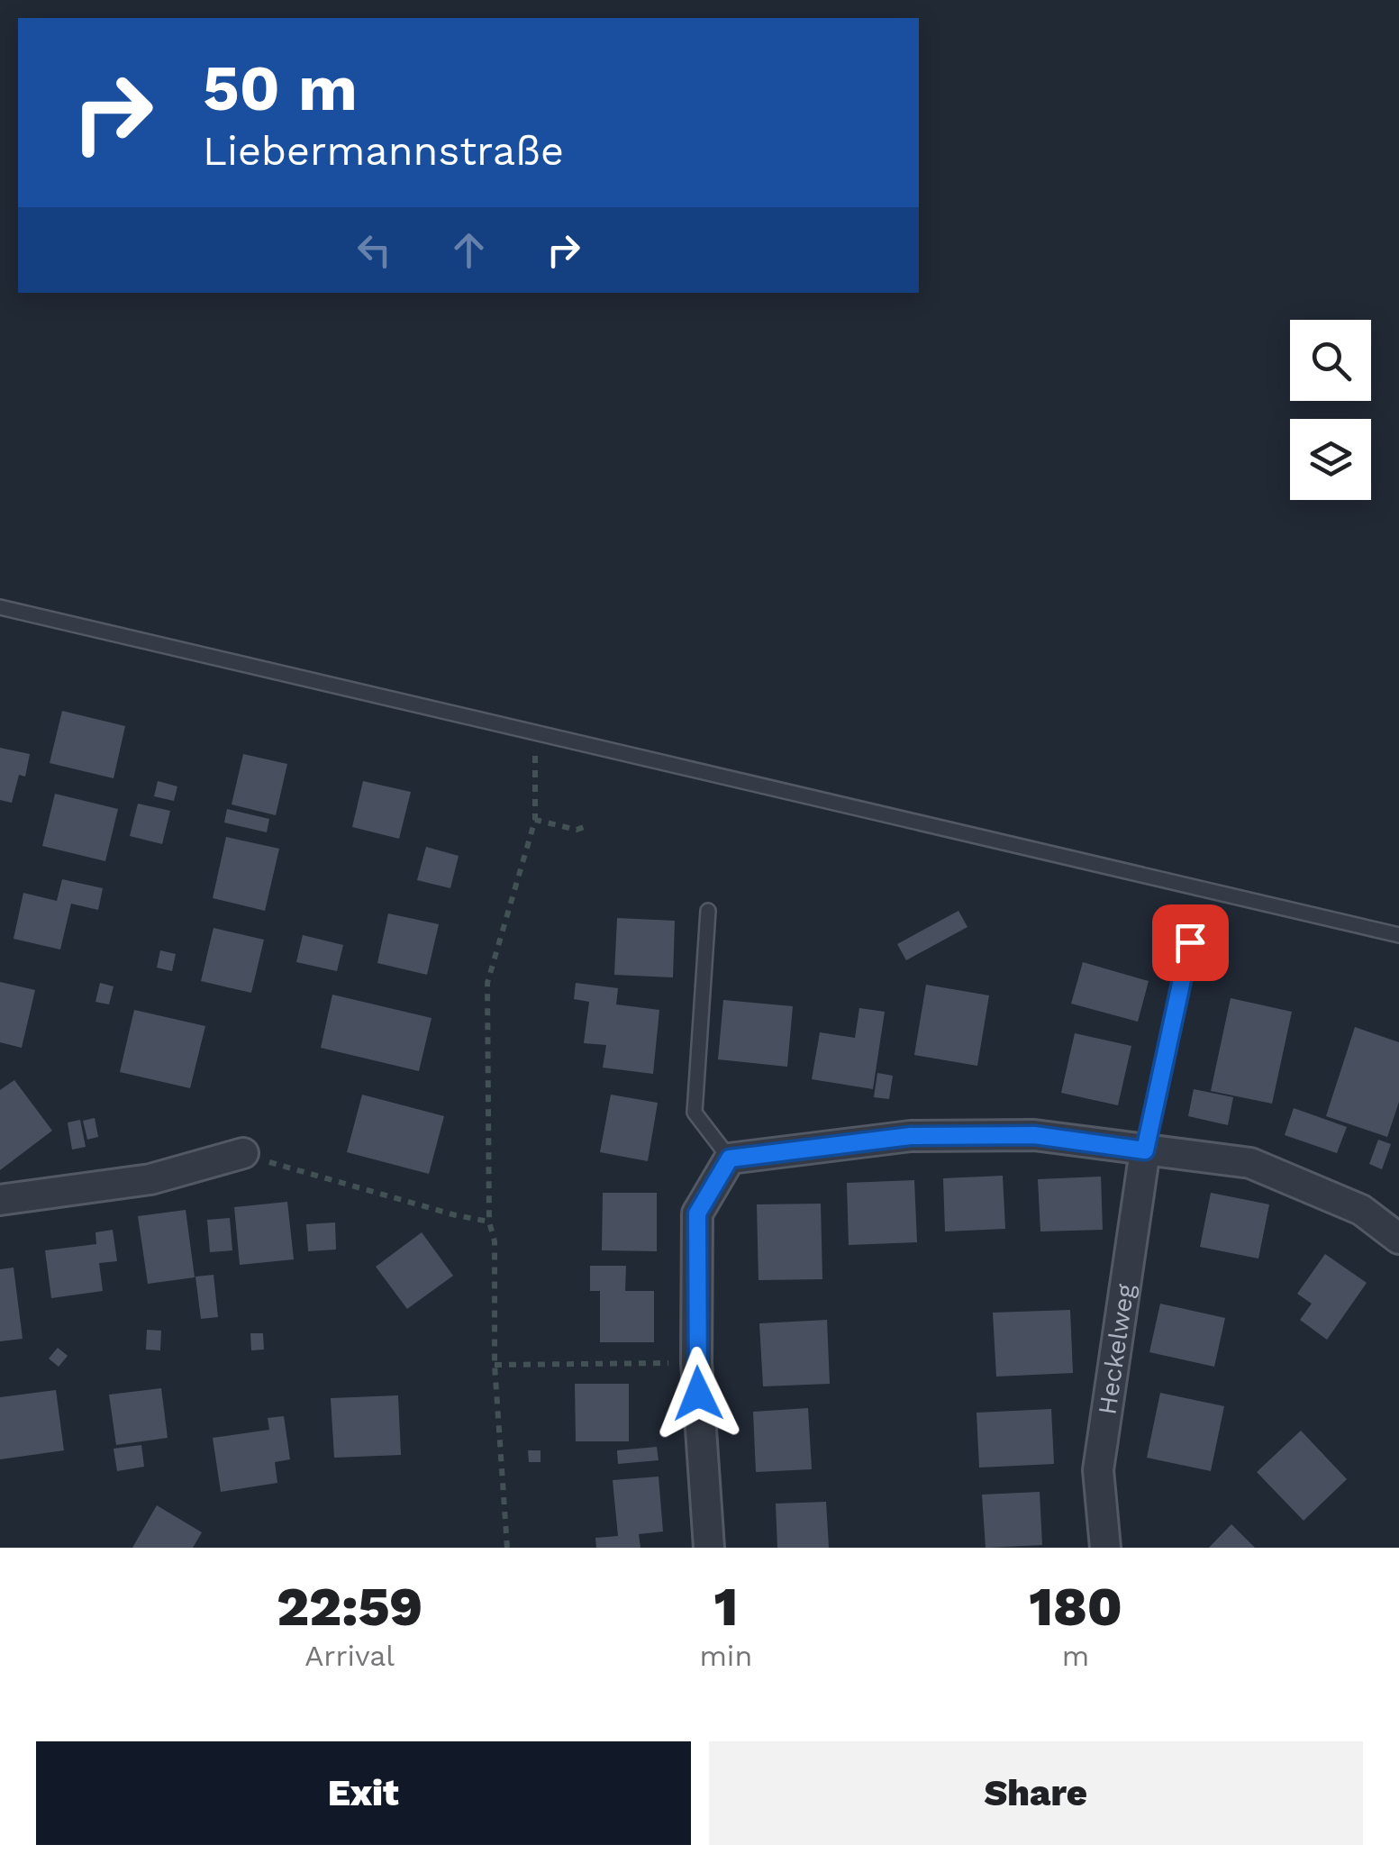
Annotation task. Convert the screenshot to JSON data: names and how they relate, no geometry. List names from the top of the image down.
{
  "streets": {
    "street": ["Heckelweg"]
  },
  "page": {
    "turn": ["50 m", "Liebermannstraße"],
    "eta": [
      "22:59",
      "Arrival",
      "1",
      "min",
      "180",
      "m"
    ],
    "buttons": ["Exit", "Share"]
  }
}
